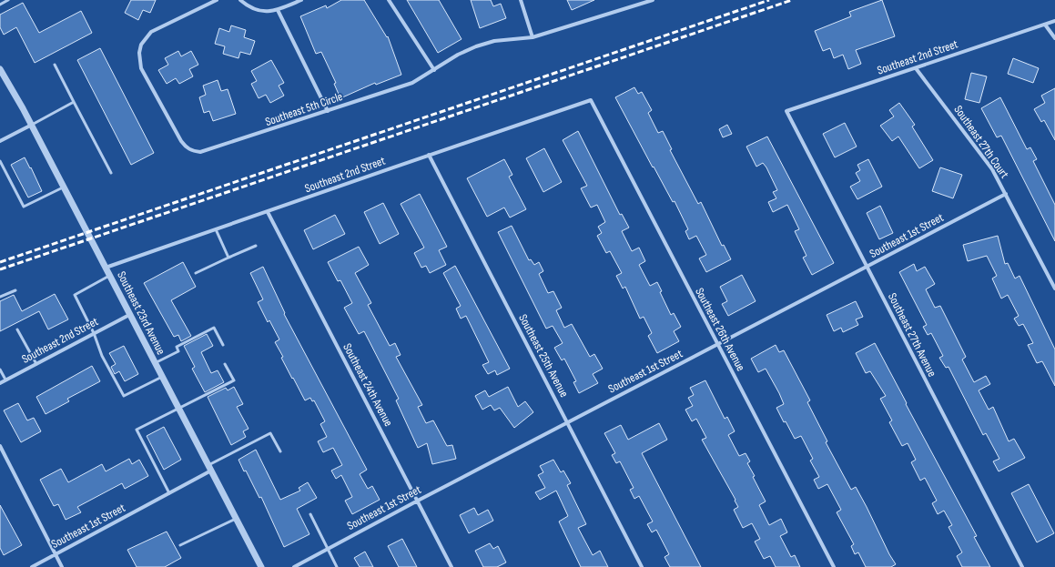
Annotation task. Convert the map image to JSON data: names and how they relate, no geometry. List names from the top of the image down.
{
  "streets": {
    "street": [
      "Southeast 2nd Street",
      "Southeast 5th Circle",
      "Southeast 27th Court",
      "Southeast 1st Street",
      "Southeast 23rd Avenue",
      "Southeast 26th Avenue",
      "Southeast 27th Avenue",
      "Southeast 25th Avenue",
      "Southeast 24th Avenue"
    ]
  },
  "crossings": [
    ["Southeast 2nd Street", "Southeast 27th Court"],
    ["Southeast 2nd Street", "Southeast 23rd Avenue"],
    ["Southeast 2nd Street", "Southeast 26th Avenue"],
    ["Southeast 2nd Street", "Southeast 27th Avenue"],
    ["Southeast 2nd Street", "Southeast 25th Avenue"],
    ["Southeast 2nd Street", "Southeast 24th Avenue"],
    ["Southeast 27th Court", "Southeast 1st Street"],
    ["Southeast 1st Street", "Southeast 23rd Avenue"],
    ["Southeast 1st Street", "Southeast 26th Avenue"],
    ["Southeast 1st Street", "Southeast 27th Avenue"],
    ["Southeast 1st Street", "Southeast 25th Avenue"],
    ["Southeast 1st Street", "Southeast 24th Avenue"]
  ]
}
